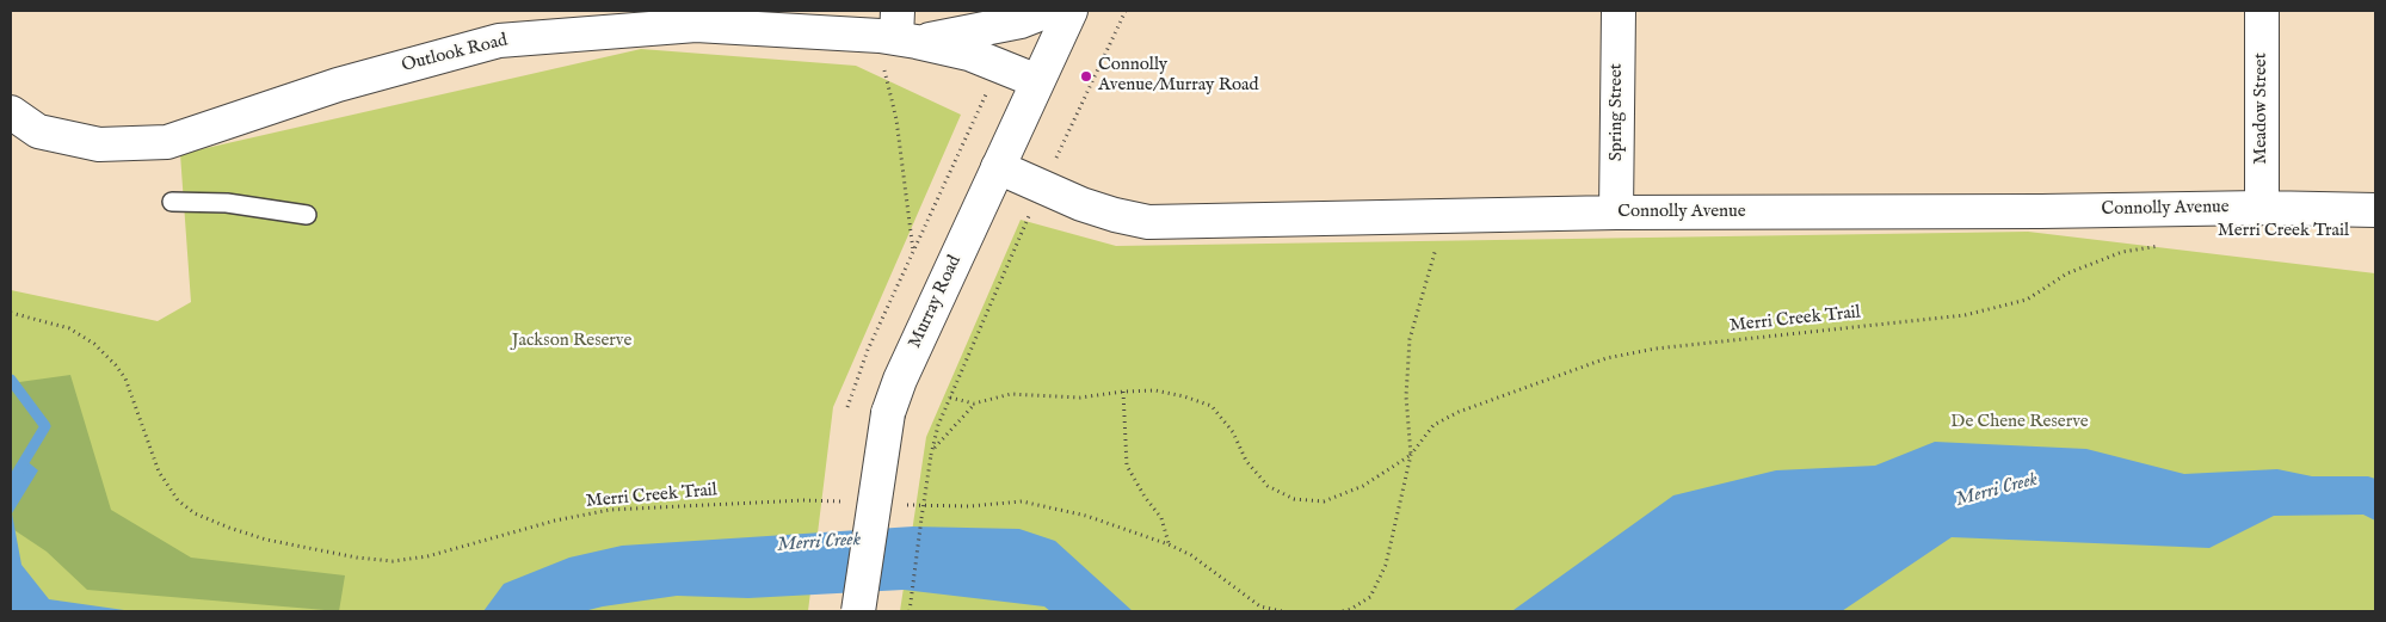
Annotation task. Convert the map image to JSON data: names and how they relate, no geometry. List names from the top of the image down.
{
  "streets": {
    "street": [
      "Outlook Road",
      "Meadow Street",
      "Spring Street",
      "Connolly Avenue",
      "Murray Road"
    ],
    "path": ["Merri Creek Trail"]
  },
  "crossings": [
    ["Outlook Road", "Murray Road"],
    ["Meadow Street", "Connolly Avenue"],
    ["Spring Street", "Connolly Avenue"],
    ["Connolly Avenue", "Murray Road"]
  ],
  "water": ["Merri Creek"],
  "parks": ["Jackson Reserve", "De Chene Reserve"],
  "places": ["Connolly Avenue/Murray Road"]
}
